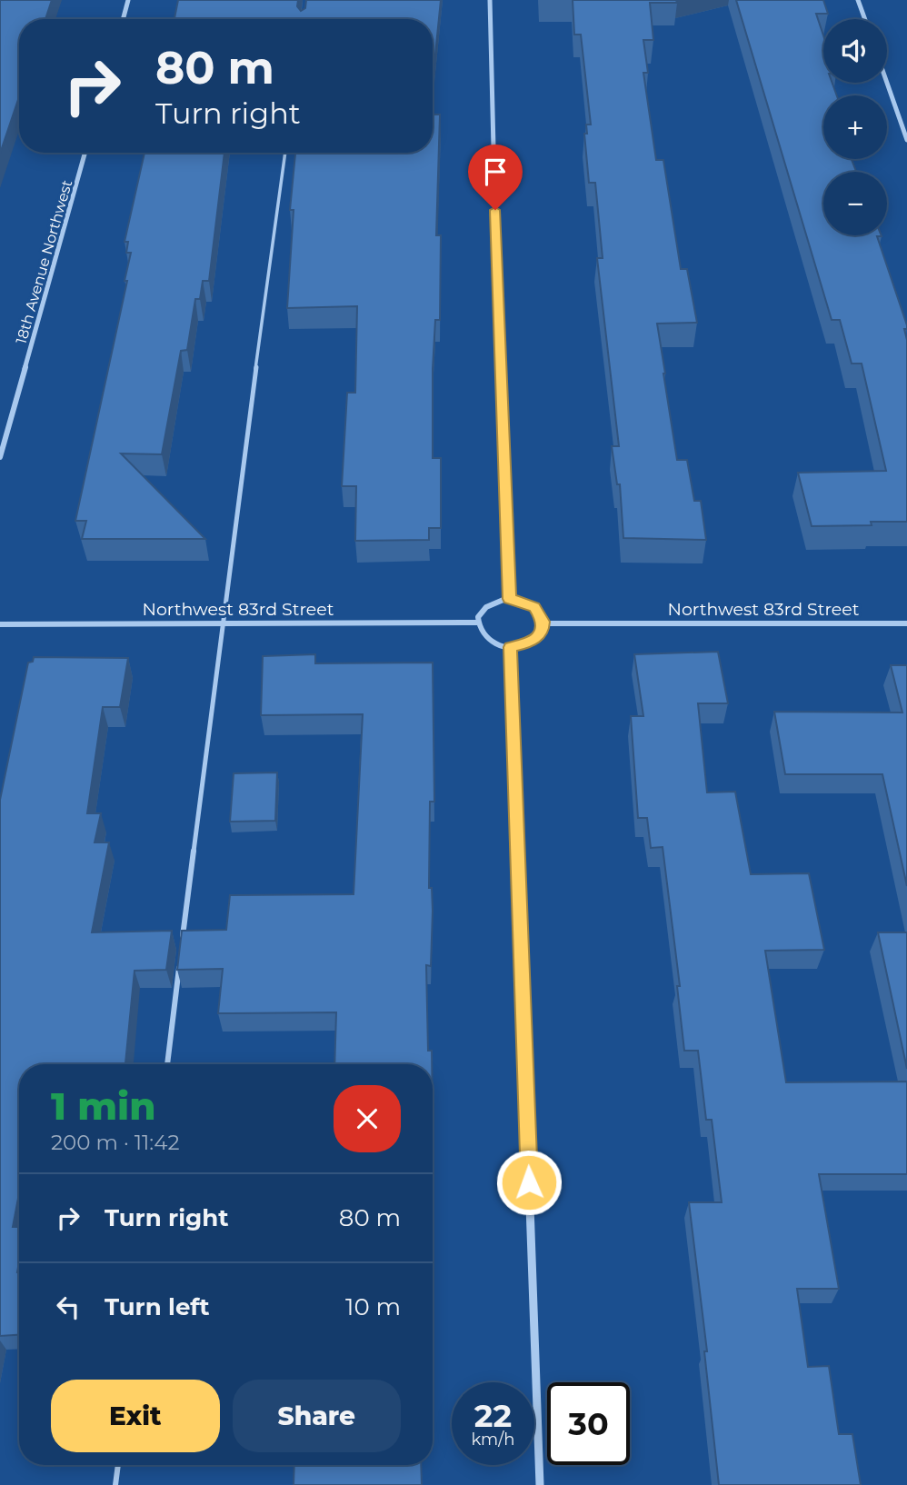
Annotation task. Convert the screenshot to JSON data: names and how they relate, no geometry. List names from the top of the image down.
{
  "streets": {
    "street": ["18th Avenue Northwest", "Northwest 83rd Street"]
  },
  "page": {
    "map_buttons": ["+", "−"],
    "turn": ["80 m", "Turn right"],
    "heading": ["1 min", "200 m · 11:42"],
    "list": [
      {
        "name": "Turn right",
        "value": "80 m"
      },
      {
        "name": "Turn left",
        "value": "10 m"
      }
    ],
    "buttons": ["Exit", "Share"],
    "speed": "22 km/h",
    "limit": "30"
  }
}
